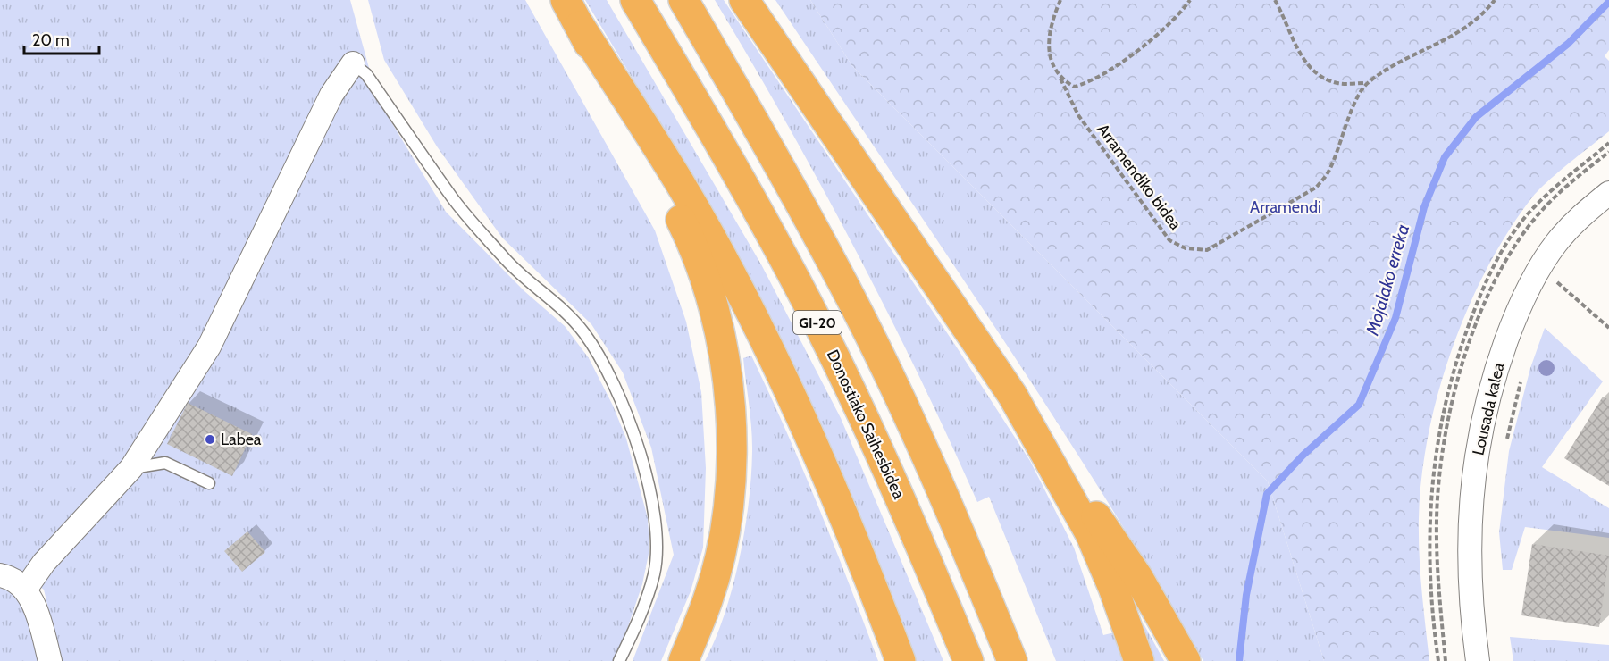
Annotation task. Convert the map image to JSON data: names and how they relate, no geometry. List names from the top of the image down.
{
  "streets": {
    "highway": ["GI-20", "Donostiako Saihesbidea"],
    "street": ["Lousada kalea"],
    "path": ["Arramendiko bidea"]
  },
  "water": ["Mojalako erreka"],
  "parks": ["Arramendi"],
  "places": ["Labea"],
  "scale_bar": "20 m"
}
